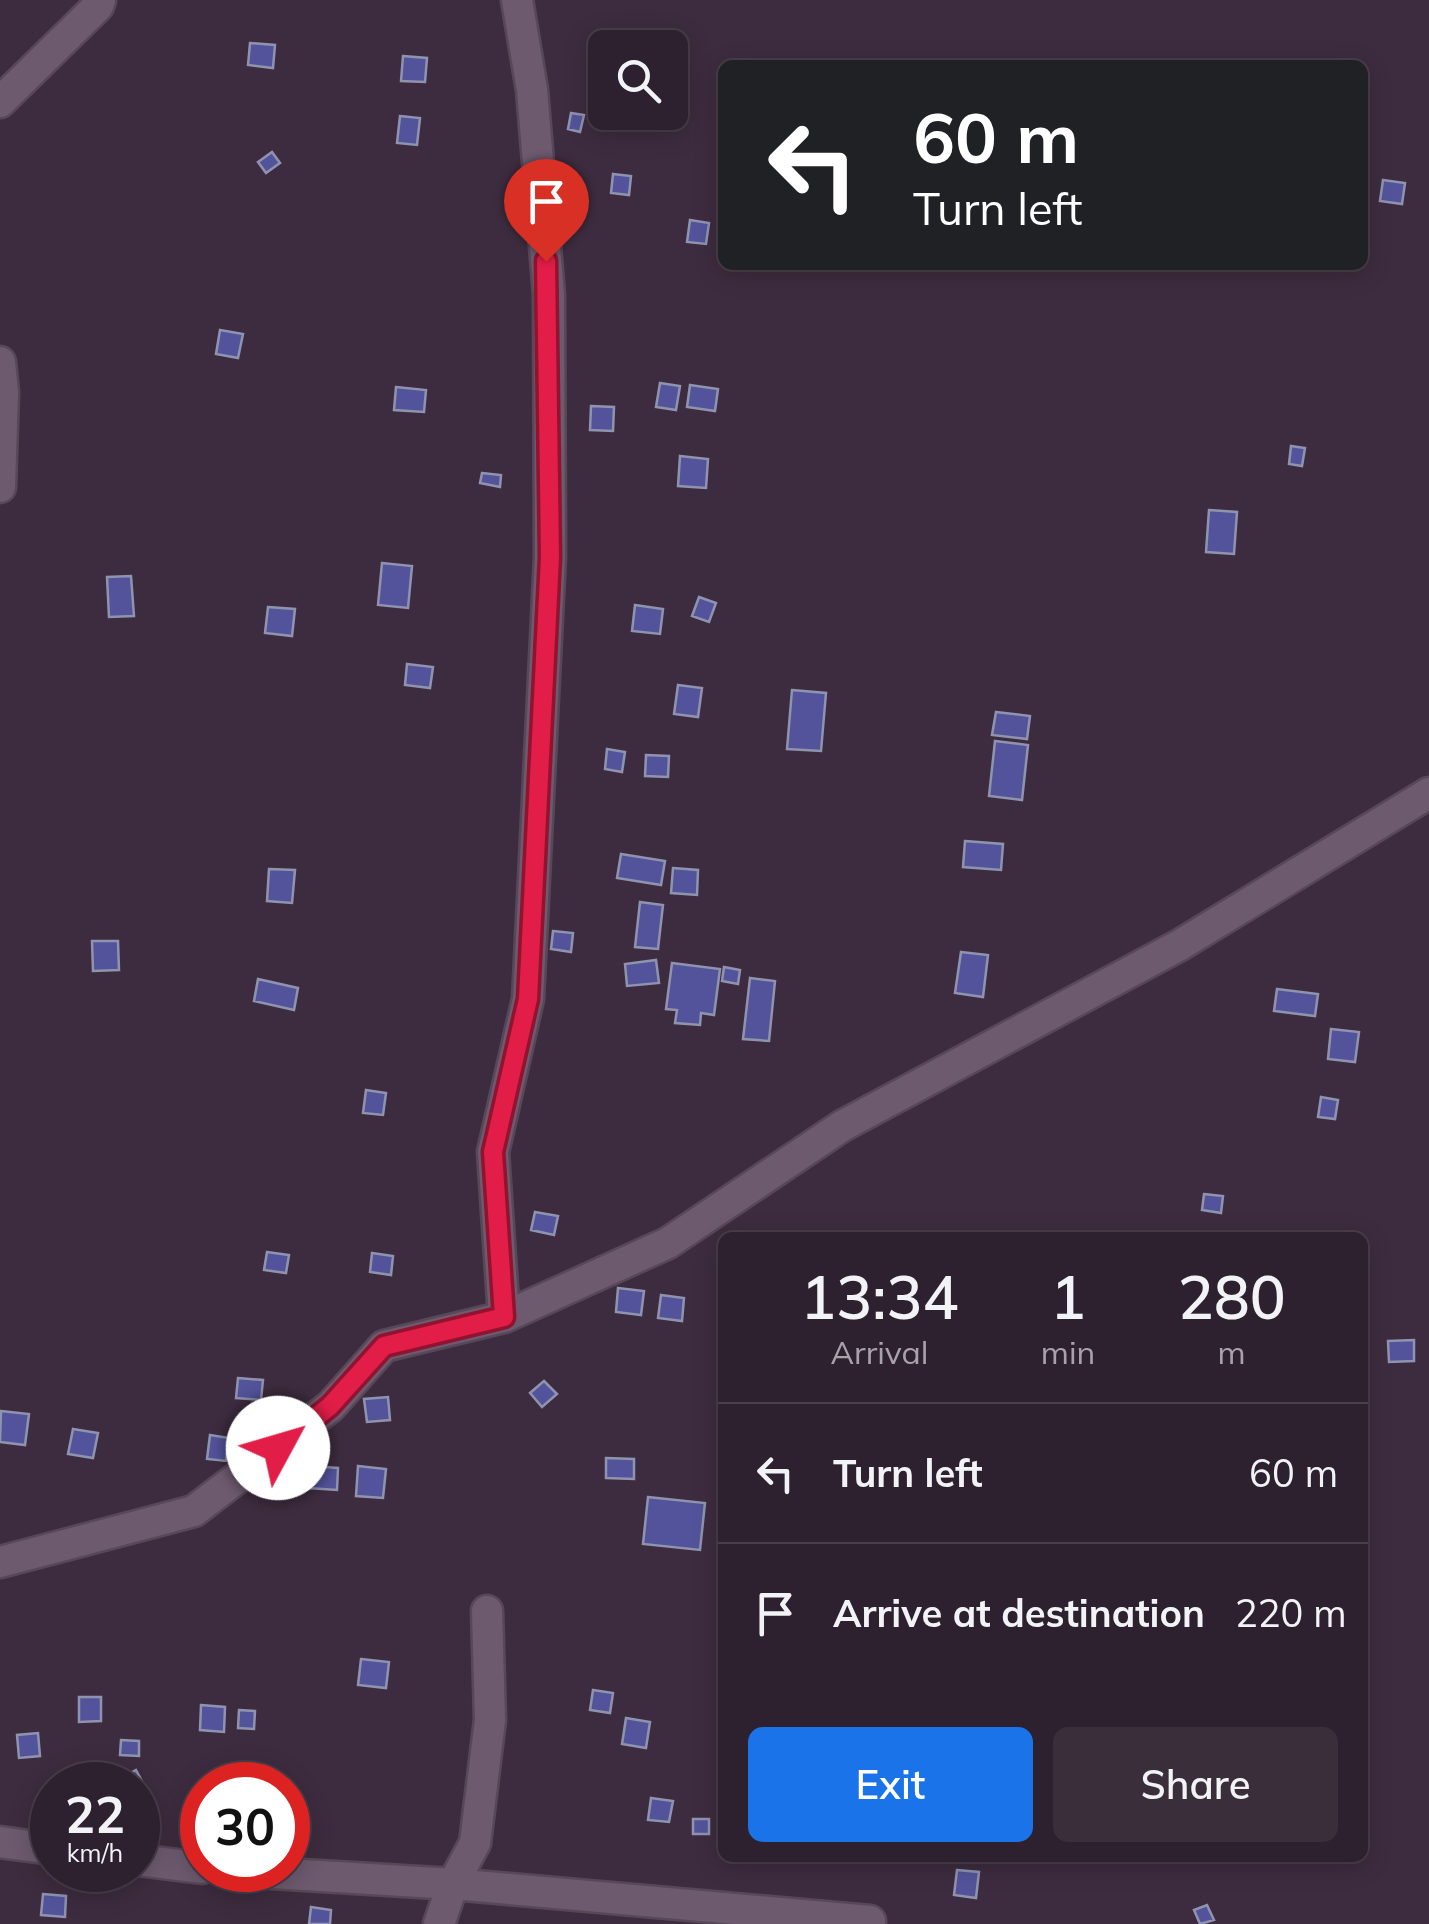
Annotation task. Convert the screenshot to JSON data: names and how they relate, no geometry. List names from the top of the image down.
{
  "page": {
    "turn": ["60 m", "Turn left"],
    "eta": [
      "13:34",
      "Arrival",
      "1",
      "min",
      "280",
      "m"
    ],
    "list": [
      {
        "name": "Turn left",
        "value": "60 m"
      },
      {
        "name": "Arrive at destination",
        "value": "220 m"
      }
    ],
    "buttons": ["Exit", "Share"],
    "speed": "22 km/h",
    "limit": "30"
  }
}
